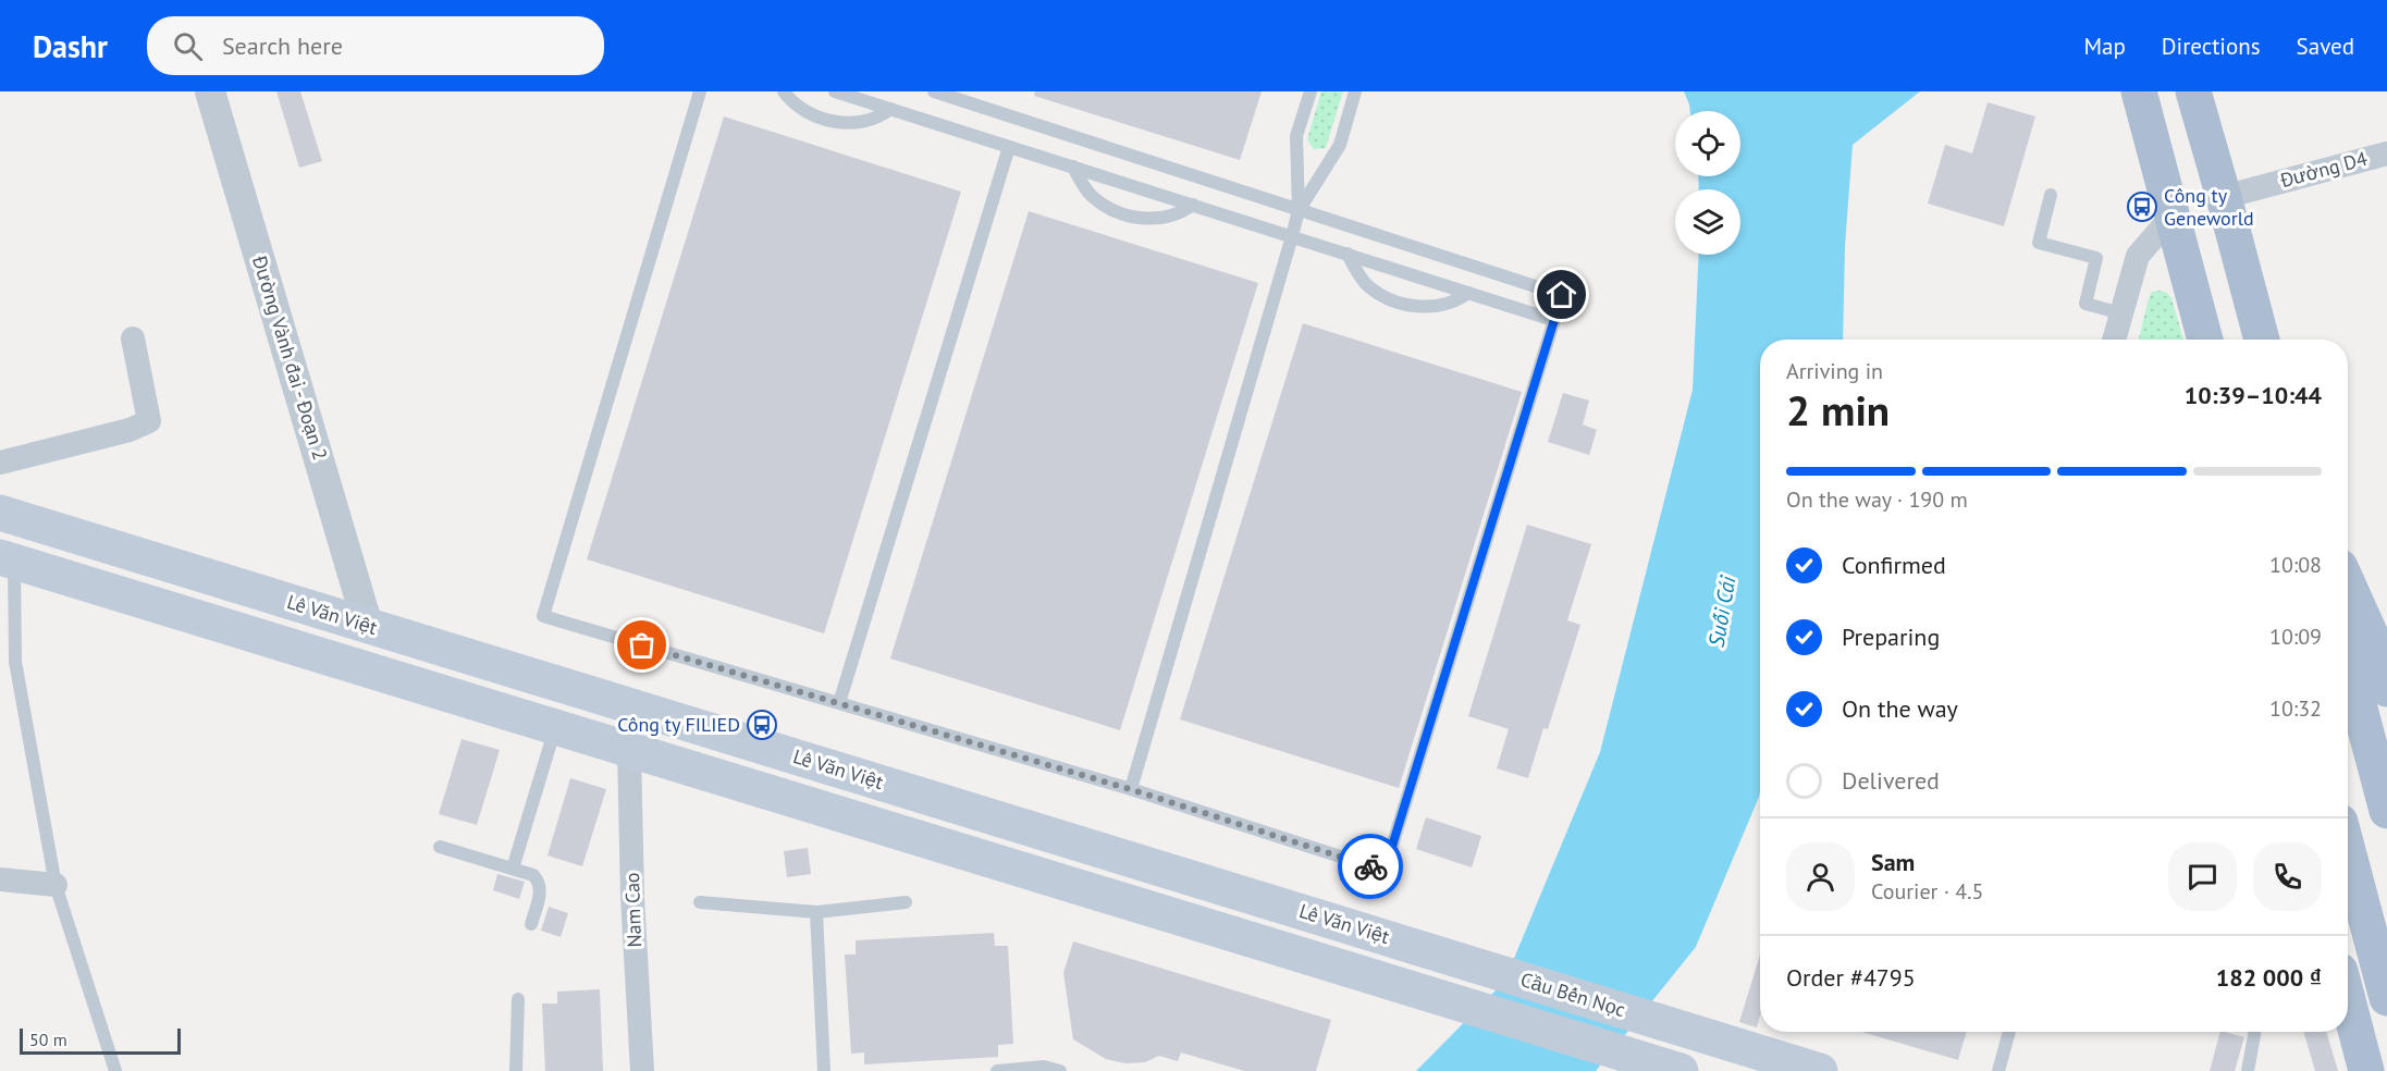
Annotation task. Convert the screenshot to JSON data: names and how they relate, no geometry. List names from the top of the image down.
{
  "streets": {
    "main road": ["Lê Văn Việt", "Cầu Bến Nọc"],
    "street": ["Đường D4", "Đường Vành đai - Đoạn 2", "Nam Cao"]
  },
  "crossings": [
    ["Đường Vành đai - Đoạn 2", "Lê Văn Việt"],
    ["Lê Văn Việt", "Cầu Bến Nọc"]
  ],
  "water": ["Suối Cái"],
  "places": {
    "bus stop": ["Công ty Geneworld", "Công ty FILIED"]
  },
  "scale_bar": "50 m",
  "page": {
    "header": "Dashr",
    "search": "Search here",
    "nav": ["Map", "Directions", "Saved"],
    "heading": ["2 min", "Arriving in", "10:39–10:44"],
    "panel": [
      "Sam",
      "Courier · 4.5",
      "Order #4795",
      "182 000 ₫"
    ],
    "bar": "On the way · 190 m",
    "list": [
      ["Confirmed", "10:08"],
      ["Preparing", "10:09"],
      ["On the way", "10:32"],
      "Delivered"
    ],
    "scale": "50 m"
  }
}
